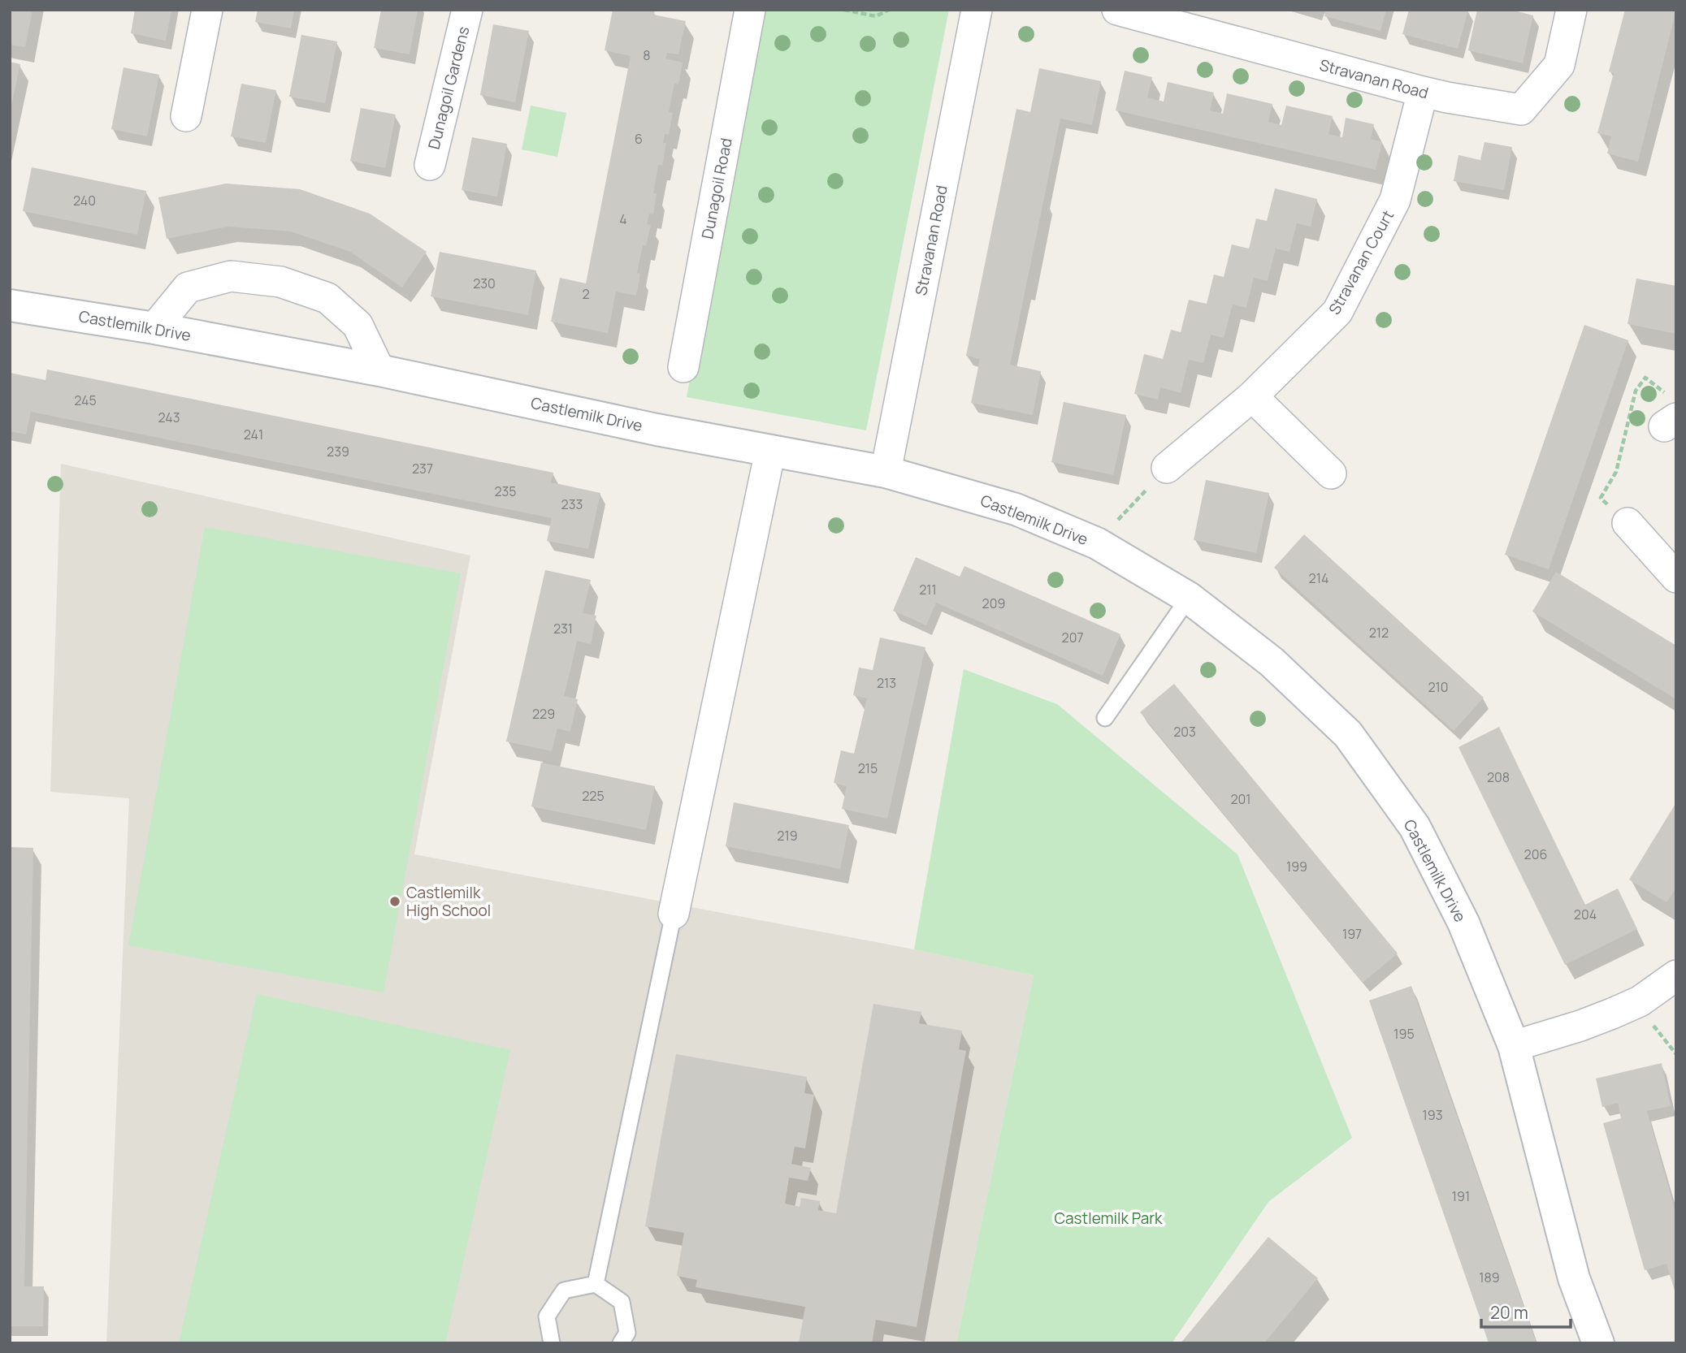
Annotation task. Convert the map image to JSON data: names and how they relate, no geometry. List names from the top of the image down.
{
  "streets": {
    "street": [
      "Stravanan Road",
      "Dunagoil Gardens",
      "Dunagoil Road",
      "Stravanan Court",
      "Castlemilk Drive"
    ]
  },
  "crossings": [
    ["Stravanan Road", "Stravanan Court"],
    ["Stravanan Road", "Castlemilk Drive"]
  ],
  "parks": ["Castlemilk Park"],
  "places": ["Castlemilk High School"],
  "house_numbers": [
    "8",
    "6",
    "240",
    "4",
    "230",
    "2",
    "245",
    "243",
    "241",
    "239",
    "237",
    "235",
    "233",
    "214",
    "211",
    "209",
    "231",
    "212",
    "207",
    "213",
    "210",
    "229",
    "203",
    "215",
    "208",
    "225",
    "201",
    "219",
    "206",
    "199",
    "204",
    "197",
    "195",
    "193",
    "191",
    "189"
  ],
  "scale_bar": "20 m"
}
